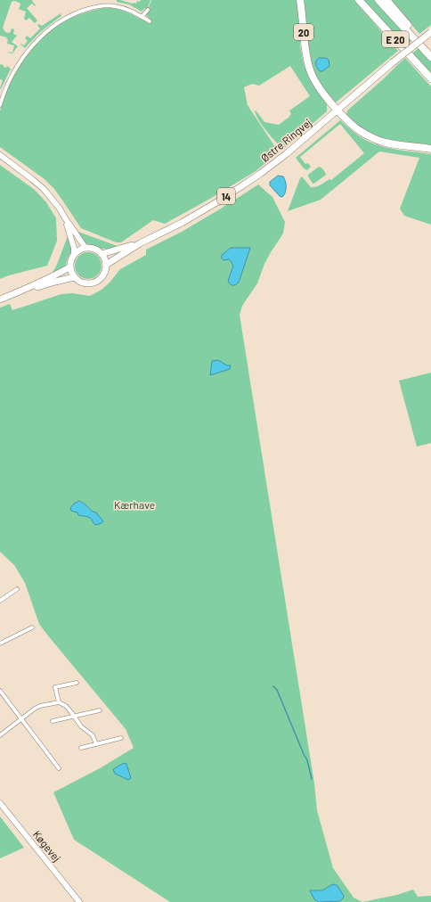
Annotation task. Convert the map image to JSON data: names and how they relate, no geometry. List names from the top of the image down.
{
  "streets": {
    "highway": ["20", "E 20"],
    "main road": ["Østre Ringvej", "14"],
    "street": ["Køgevej"]
  },
  "crossings": [
    ["20", "Østre Ringvej"]
  ],
  "parks": ["Kærhave"]
}
